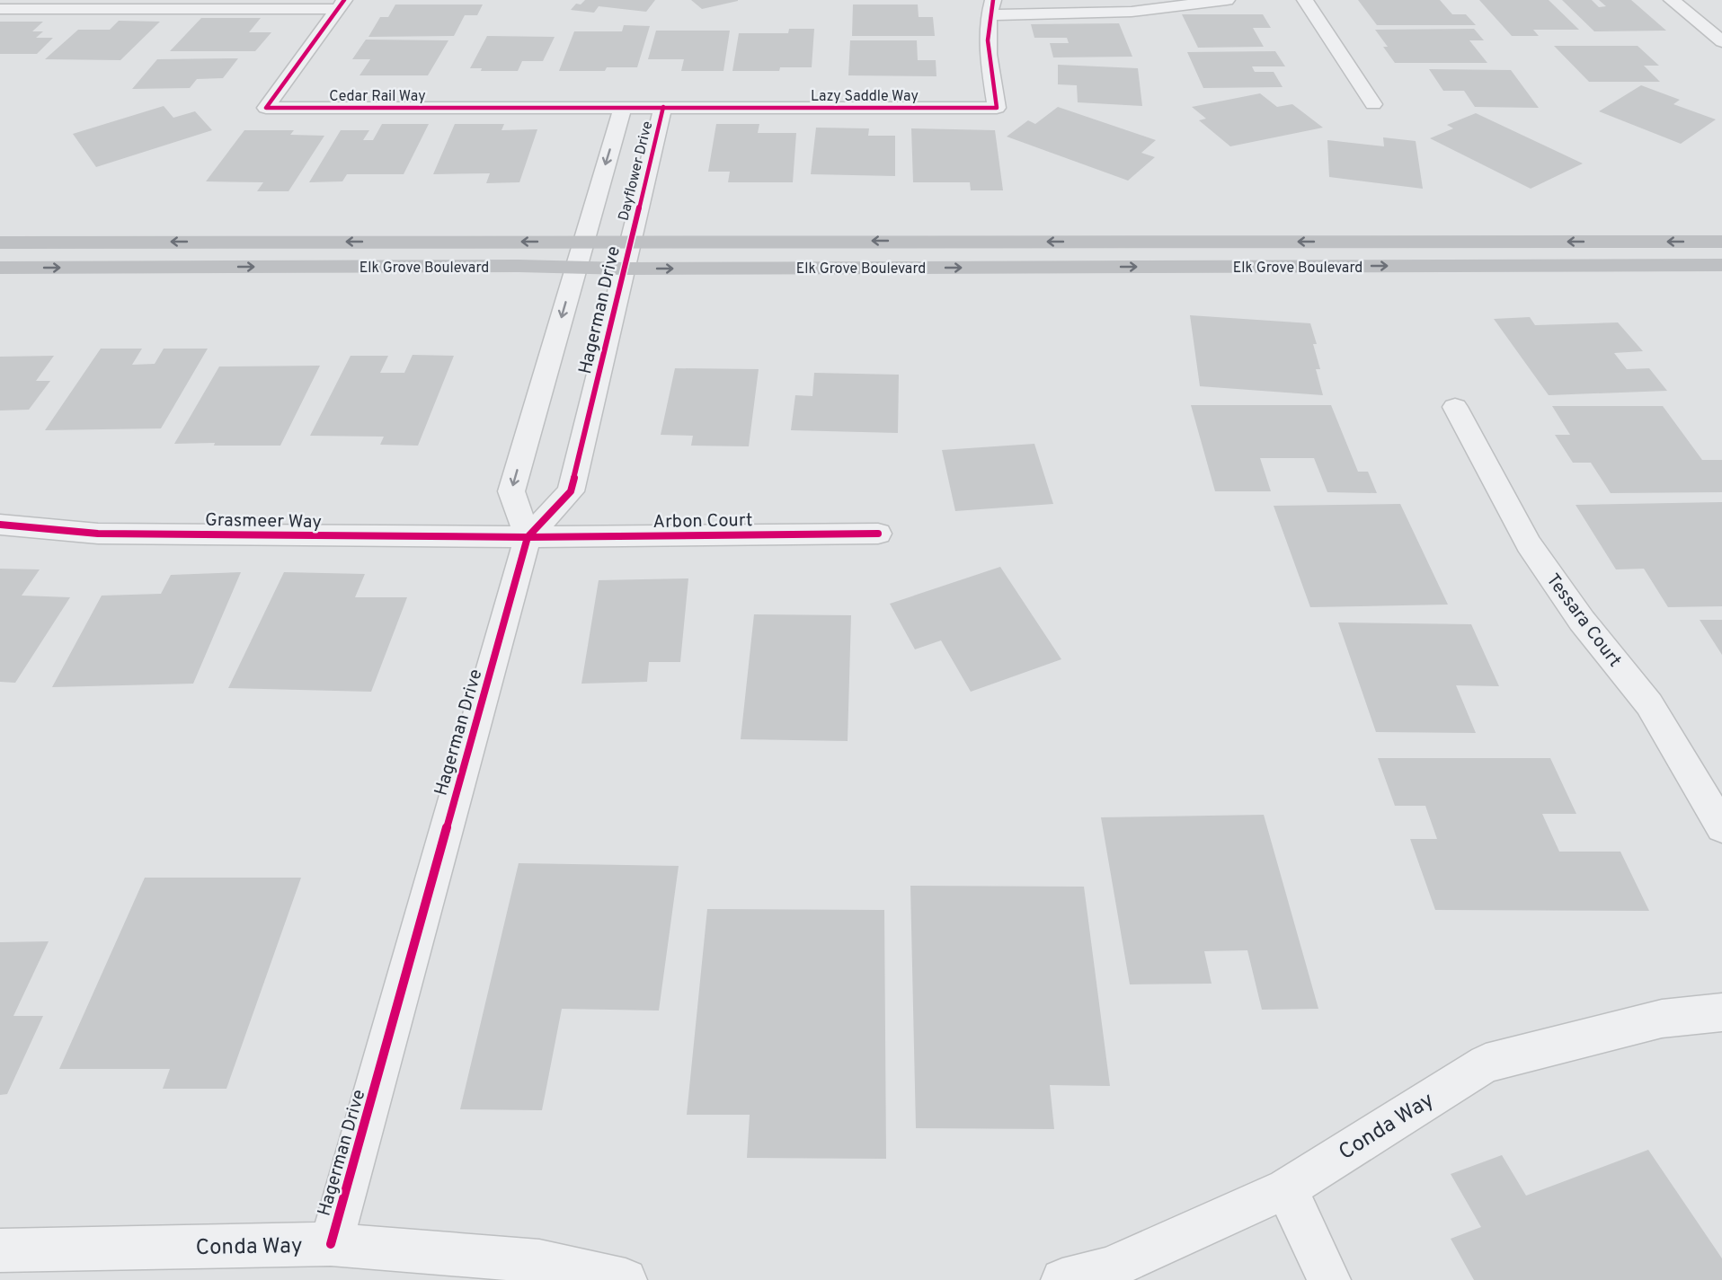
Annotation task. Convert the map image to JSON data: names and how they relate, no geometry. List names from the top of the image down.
{
  "streets": {
    "main road": ["Elk Grove Boulevard"],
    "street": [
      "Cedar Rail Way",
      "Lazy Saddle Way",
      "Dayflower Drive",
      "Hagerman Drive",
      "Grasmeer Way",
      "Arbon Court",
      "Tessara Court",
      "Conda Way"
    ]
  },
  "crossings": [
    ["Cedar Rail Way", "Lazy Saddle Way"],
    ["Cedar Rail Way", "Dayflower Drive"],
    ["Lazy Saddle Way", "Dayflower Drive"],
    ["Dayflower Drive", "Elk Grove Boulevard"],
    ["Dayflower Drive", "Hagerman Drive"],
    ["Elk Grove Boulevard", "Hagerman Drive"],
    ["Hagerman Drive", "Grasmeer Way"],
    ["Hagerman Drive", "Arbon Court"],
    ["Hagerman Drive", "Conda Way"],
    ["Grasmeer Way", "Arbon Court"]
  ]
}
